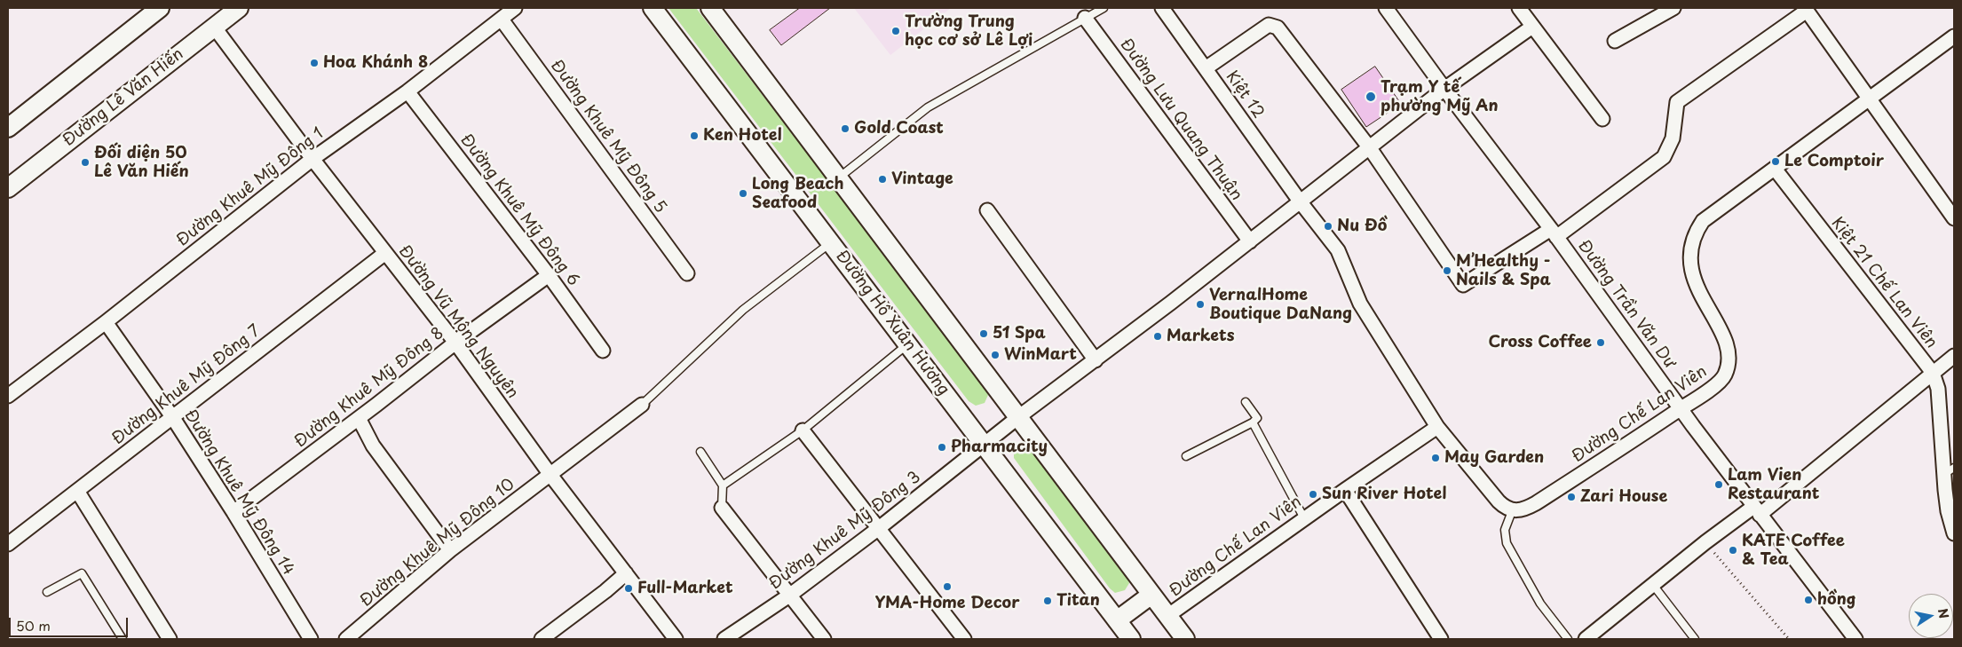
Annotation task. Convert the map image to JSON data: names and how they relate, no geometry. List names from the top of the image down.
{
  "streets": {
    "main road": ["Đường Lê Văn Hiến", "Đường Hồ Xuân Hương"],
    "street": [
      "Kiệt 12",
      "Đường Lưu Quang Thuận",
      "Đường Khuê Mỹ Đông 5",
      "Đường Khuê Mỹ Đông 1",
      "Đường Khuê Mỹ Đông 6",
      "Kiệt 21 Chế Lan Viên",
      "Đường Trần Văn Dư",
      "Đường Vũ Mộng Nguyên",
      "Đường Khuê Mỹ Đông 7",
      "Đường Khuê Mỹ Đông 8",
      "Đường Chế Lan Viên",
      "Đường Khuê Mỹ Đông 14",
      "Đường Khuê Mỹ Đông 3",
      "Đường Khuê Mỹ Đông 10"
    ]
  },
  "crossings": [
    ["Đường Lê Văn Hiến", "Đường Vũ Mộng Nguyên"],
    ["Đường Khuê Mỹ Đông 5", "Đường Khuê Mỹ Đông 1"],
    ["Đường Khuê Mỹ Đông 1", "Đường Khuê Mỹ Đông 6"],
    ["Đường Khuê Mỹ Đông 1", "Đường Vũ Mộng Nguyên"],
    ["Đường Khuê Mỹ Đông 1", "Đường Khuê Mỹ Đông 14"],
    ["Đường Khuê Mỹ Đông 6", "Đường Khuê Mỹ Đông 8"],
    ["Kiệt 21 Chế Lan Viên", "Đường Chế Lan Viên"],
    ["Đường Trần Văn Dư", "Đường Chế Lan Viên"],
    ["Đường Vũ Mộng Nguyên", "Đường Khuê Mỹ Đông 7"],
    ["Đường Vũ Mộng Nguyên", "Đường Khuê Mỹ Đông 8"],
    ["Đường Vũ Mộng Nguyên", "Đường Khuê Mỹ Đông 10"],
    ["Đường Hồ Xuân Hương", "Đường Khuê Mỹ Đông 3"],
    ["Đường Khuê Mỹ Đông 7", "Đường Khuê Mỹ Đông 14"],
    ["Đường Khuê Mỹ Đông 8", "Đường Khuê Mỹ Đông 14"]
  ],
  "places": [
    "Trường Trung học cơ sở Lê Lợi",
    "Hoa Khánh 8",
    "Trạm Y tế phường Mỹ An",
    "Gold Coast",
    "Ken Hotel",
    "Le Comptoir",
    "Đối diện 50 Lê Văn Hiến",
    "Vintage",
    "Long Beach Seafood",
    "Nu Đồ",
    "M’Healthy - Nails & Spa",
    "VernalHome Boutique DaNang",
    "51 Spa",
    "Markets",
    "Cross Coffee",
    "WinMart",
    "Pharmacity",
    "May Garden",
    "Lam Vien Restaurant",
    "Sun River Hotel",
    "Zari House",
    "KATE Coffee & Tea",
    "YMA-Home Decor",
    "Full-Market",
    "hồng",
    "Titan"
  ],
  "scale_bar": "50 m",
  "north": "right"
}
